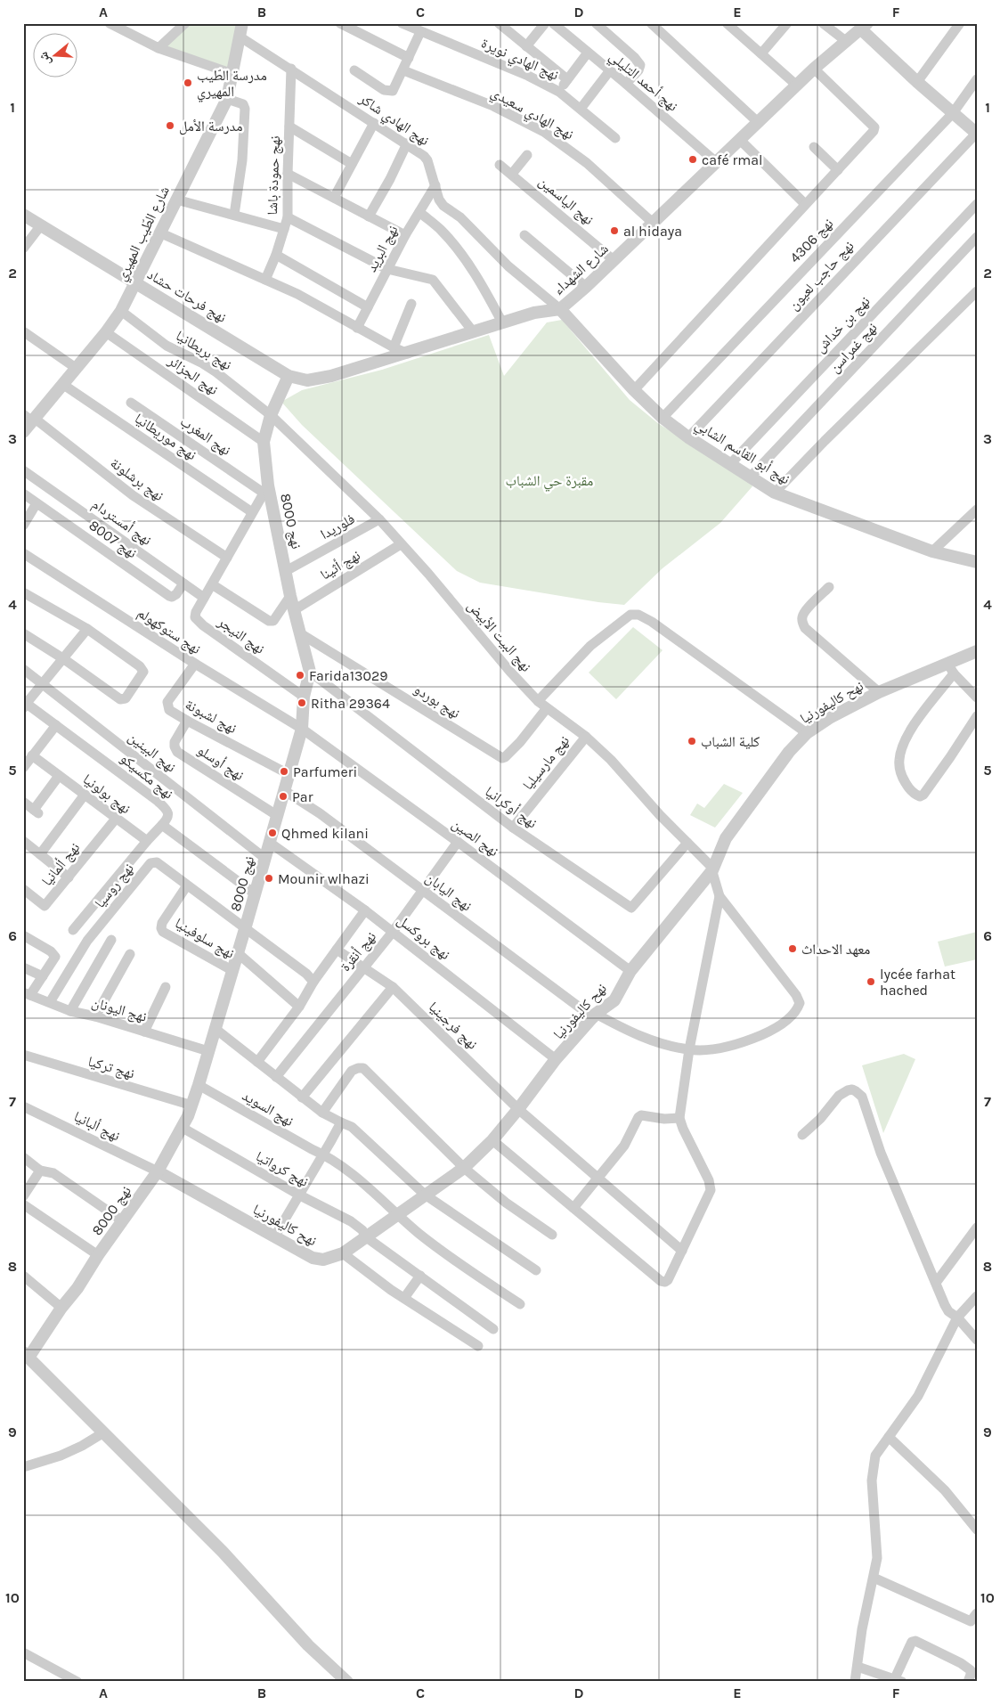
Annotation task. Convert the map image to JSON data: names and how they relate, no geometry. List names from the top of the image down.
{
  "streets": {
    "street": [
      "نهج الهادي نويرة",
      "نهج أحمد التليلي",
      "نهج الهادي سعيدي",
      "نهج الهادي شاكر",
      "نهج حمودة باشا",
      "نهج الياسمين",
      "شارع الطّيب المهيري",
      "نهج 4306",
      "نهج البريد",
      "شارع الشهداء",
      "نهج حاجب لعيون",
      "نهج فرحات حشاد",
      "نهج بن خداش",
      "نهج غمراسن",
      "نهج بريطانيا",
      "نهج الجزائر",
      "نهج المغرب",
      "نهج موريطانيا",
      "نهج أبو القاسم الشابي",
      "نهج برشلونة",
      "نهج 8000",
      "نهج أمستردام",
      "فلوريدا",
      "نهج 8007",
      "نهج أثينا",
      "نهج ستوكهولم",
      "نهج النيجر",
      "نهج البيت الأبيض",
      "نهج بوردو",
      "نهح كاليفورنيا",
      "نهج لشبونة",
      "نهج البينين",
      "نهج أوسلو",
      "نهج مارسيليا",
      "نهج مكسيكو",
      "نهج بولونيا",
      "نهج أوكرانيا",
      "نهج الصين",
      "نهج ألمانيا",
      "نهج روسيا",
      "نهج اليابان",
      "نهج بروكسل",
      "نهج سلوفينيا",
      "نهج أنقرة",
      "نهج اليونان",
      "نهج فرجينيا",
      "نهج تركيا",
      "نهج السويد",
      "نهج ألبانيا",
      "نهج كرواتيا"
    ]
  },
  "crossings": [
    ["نهج أحمد التليلي", "شارع الشهداء"],
    ["نهج الهادي سعيدي", "شارع الشهداء"],
    ["نهج الهادي شاكر", "نهج حمودة باشا"],
    ["نهج الهادي شاكر", "شارع الطّيب المهيري"],
    ["نهج الهادي شاكر", "نهج البريد"],
    ["نهج الهادي شاكر", "شارع الشهداء"],
    ["نهج الهادي شاكر", "نهج أبو القاسم الشابي"],
    ["نهج الياسمين", "شارع الشهداء"],
    ["شارع الطّيب المهيري", "نهج فرحات حشاد"],
    ["شارع الطّيب المهيري", "نهج بريطانيا"],
    ["شارع الطّيب المهيري", "نهج الجزائر"],
    ["شارع الطّيب المهيري", "نهج موريطانيا"],
    ["شارع الطّيب المهيري", "نهج برشلونة"],
    ["نهج 4306", "نهج أبو القاسم الشابي"],
    ["شارع الشهداء", "نهج فرحات حشاد"],
    ["شارع الشهداء", "نهج أبو القاسم الشابي"],
    ["شارع الشهداء", "نهج 8000"],
    ["نهج حاجب لعيون", "نهج أبو القاسم الشابي"],
    ["نهج فرحات حشاد", "نهج 8000"],
    ["نهج بن خداش", "نهج أبو القاسم الشابي"],
    ["نهج غمراسن", "نهج أبو القاسم الشابي"],
    ["نهج بريطانيا", "نهج 8000"],
    ["نهج بريطانيا", "نهج البيت الأبيض"],
    ["نهج الجزائر", "نهج 8000"],
    ["نهج المغرب", "نهج 8000"],
    ["نهج المغرب", "نهج النيجر"],
    ["نهج موريطانيا", "نهج النيجر"],
    ["نهج برشلونة", "نهج النيجر"],
    ["نهج 8000", "فلوريدا"],
    ["نهج 8000", "نهج أثينا"],
    ["نهج 8000", "نهج ستوكهولم"],
    ["نهج 8000", "نهج النيجر"],
    ["نهج 8000", "نهج البيت الأبيض"],
    ["نهج 8000", "نهج بوردو"],
    ["نهج 8000", "نهح كاليفورنيا"],
    ["نهج 8000", "نهج لشبونة"],
    ["نهج 8000", "نهج البينين"],
    ["نهج 8000", "نهج أوسلو"],
    ["نهج 8000", "نهج أوكرانيا"],
    ["نهج 8000", "نهج الصين"],
    ["نهج 8000", "نهج روسيا"],
    ["نهج 8000", "نهج اليابان"],
    ["نهج 8000", "نهج بروكسل"],
    ["نهج 8000", "نهج سلوفينيا"],
    ["نهج 8000", "نهج اليونان"],
    ["نهج 8000", "نهج تركيا"],
    ["نهج 8000", "نهج السويد"],
    ["نهج 8000", "نهج ألبانيا"],
    ["نهج 8000", "نهج كرواتيا"],
    ["نهج أمستردام", "نهج 8007"],
    ["نهج أمستردام", "نهج النيجر"],
    ["فلوريدا", "نهج البيت الأبيض"],
    ["نهج أثينا", "نهج البيت الأبيض"],
    ["نهج ستوكهولم", "نهج لشبونة"],
    ["نهج ستوكهولم", "نهج الصين"],
    ["نهج البيت الأبيض", "نهج بوردو"],
    ["نهج البيت الأبيض", "نهح كاليفورنيا"],
    ["نهج البيت الأبيض", "نهج مارسيليا"],
    ["نهج البيت الأبيض", "نهج أوكرانيا"],
    ["نهح كاليفورنيا", "نهج الصين"],
    ["نهح كاليفورنيا", "نهج اليابان"],
    ["نهح كاليفورنيا", "نهج بروكسل"],
    ["نهح كاليفورنيا", "نهج فرجينيا"],
    ["نهح كاليفورنيا", "نهج السويد"],
    ["نهح كاليفورنيا", "نهج ألبانيا"],
    ["نهح كاليفورنيا", "نهج كرواتيا"],
    ["نهج لشبونة", "نهج أوسلو"],
    ["نهج مارسيليا", "نهج أوكرانيا"],
    ["نهج بولونيا", "نهج ألمانيا"],
    ["نهج الصين", "نهج أنقرة"],
    ["نهج روسيا", "نهج سلوفينيا"],
    ["نهج روسيا", "نهج اليونان"],
    ["نهج اليابان", "نهج أنقرة"],
    ["نهج بروكسل", "نهج أنقرة"],
    ["نهج أنقرة", "نهج فرجينيا"]
  ],
  "parks": ["مقبرة حي الشباب"],
  "places": [
    "مدرسة الطّيب المهيري",
    "مدرسة الأمل",
    "café rmal",
    "al hidaya",
    "Farida13029",
    "Ritha 29364",
    "كلية الشباب",
    "Parfumeri",
    "Par",
    "Qhmed kilani",
    "Mounir wlhazi",
    "معهد الاحداث",
    "lycée farhat hached"
  ],
  "north": "left",
  "grid": {
    "columns": [
      "A",
      "B",
      "C",
      "D",
      "E",
      "F"
    ],
    "rows": [
      "1",
      "2",
      "3",
      "4",
      "5",
      "6",
      "7",
      "8",
      "9",
      "10"
    ]
  }
}
